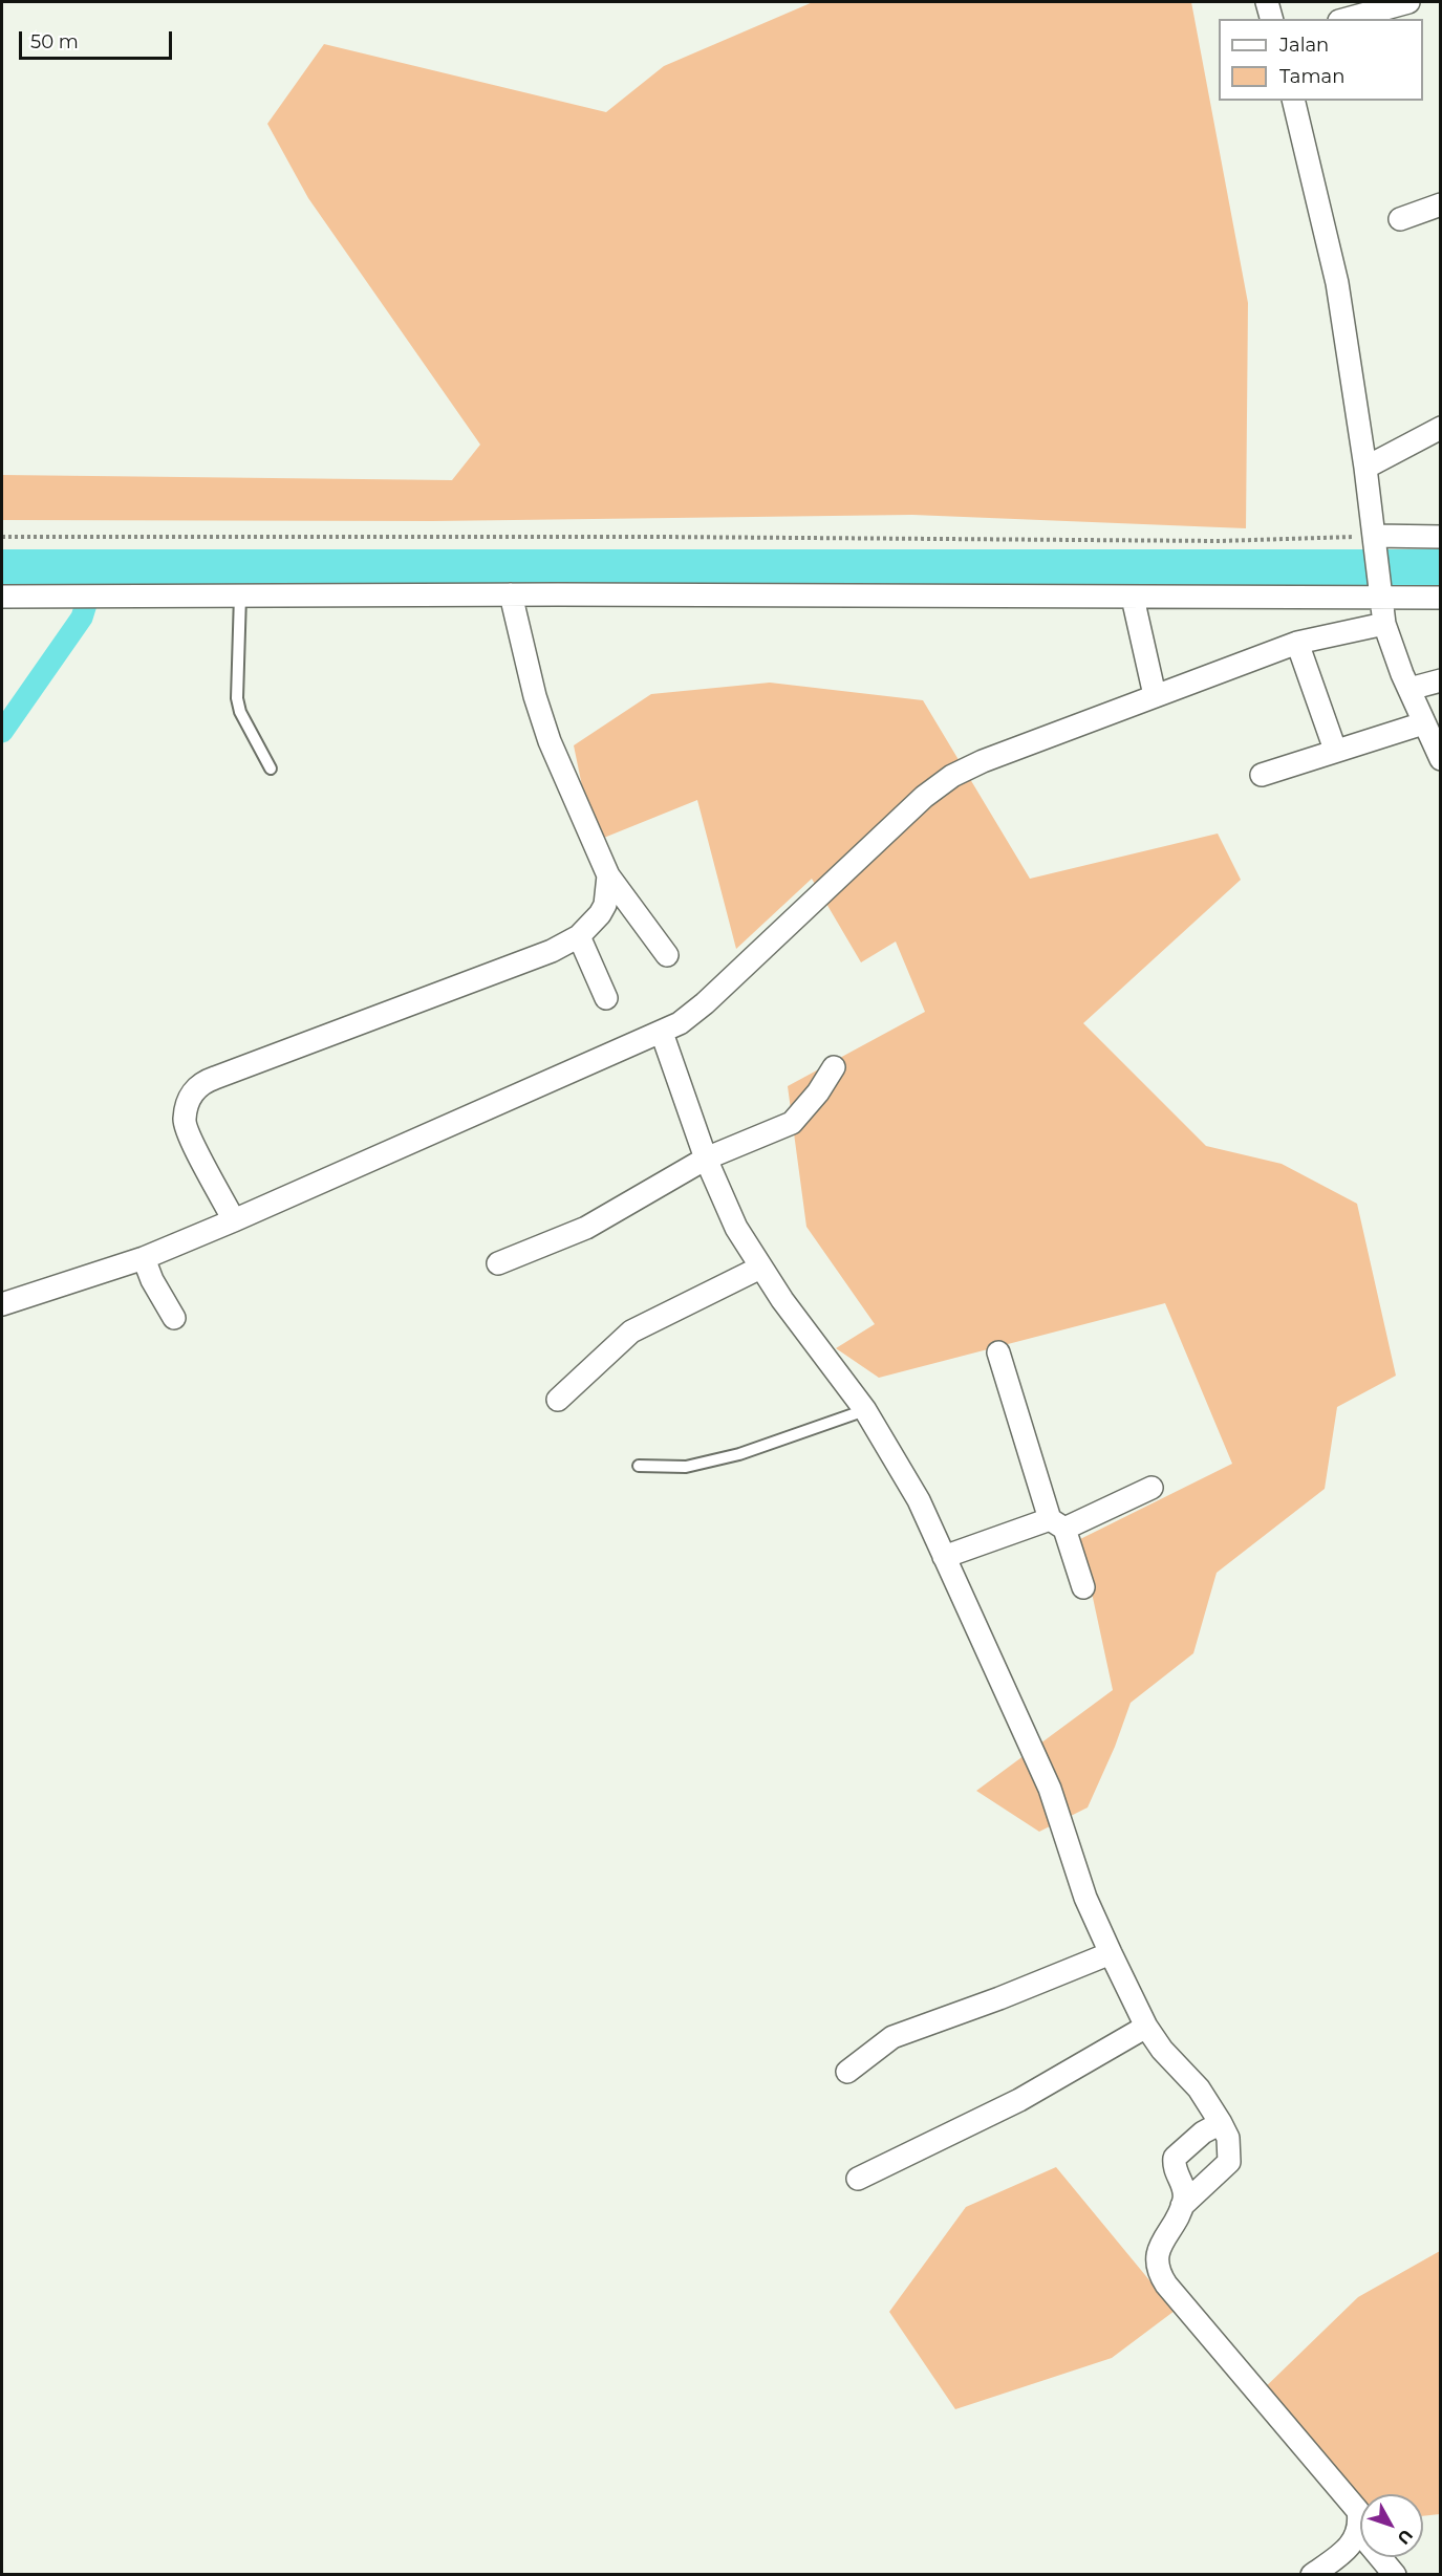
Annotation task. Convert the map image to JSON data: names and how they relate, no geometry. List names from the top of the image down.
{
  "legend": ["Jalan", "Taman"],
  "scale_bar": "50 m",
  "north": "bottom right"
}
